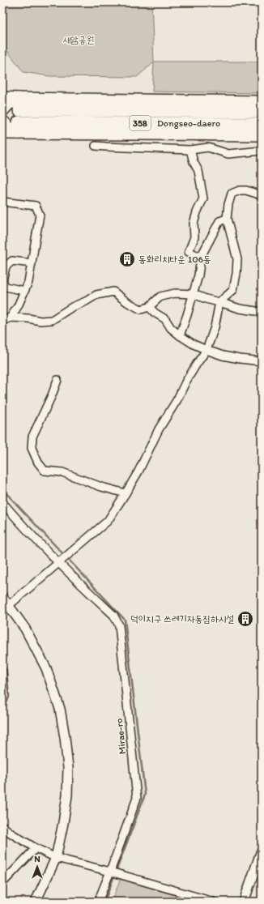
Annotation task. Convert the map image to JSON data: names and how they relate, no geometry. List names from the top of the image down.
{
  "streets": {
    "highway": ["358", "Dongseo-daero"],
    "street": ["Mirae-ro"]
  },
  "parks": ["새암공원"],
  "places": {
    "building": ["동화리치타운 106동", "덕이지구 쓰레기자동집하시설"]
  },
  "north": "top"
}
